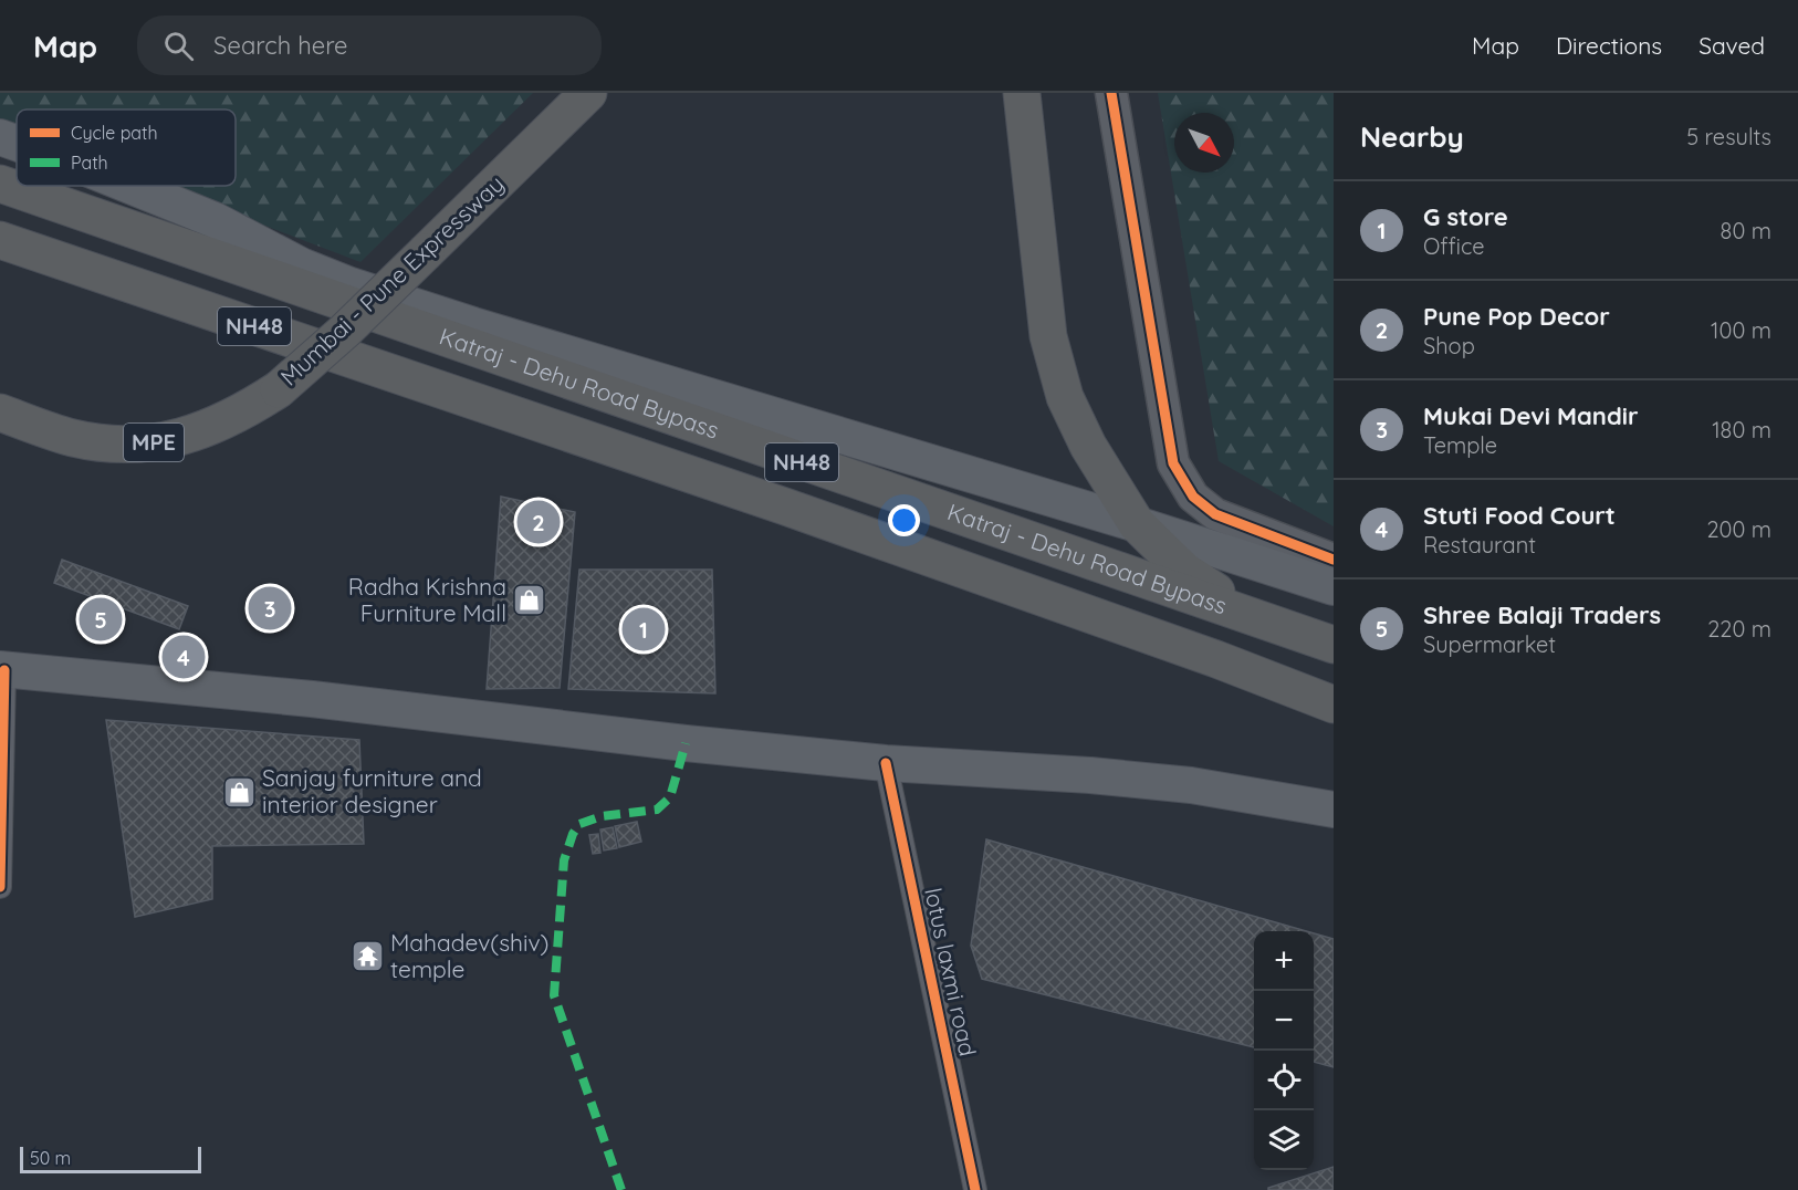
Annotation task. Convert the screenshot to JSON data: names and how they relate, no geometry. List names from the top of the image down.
{
  "streets": {
    "highway": [
      "Mumbai - Pune Expressway",
      "NH48",
      "Katraj - Dehu Road Bypass",
      "MPE"
    ],
    "street": ["lotus laxmi road"]
  },
  "crossings": [
    ["NH48", "Katraj - Dehu Road Bypass"]
  ],
  "places": {
    "shop": ["Radha Krishna Furniture Mall", "Sanjay furniture and interior designer"],
    "temple": ["Mahadev(shiv) temple"]
  },
  "legend": ["Cycle path", "Path"],
  "scale_bar": "50 m",
  "north": "bottom right",
  "page": {
    "header": "Map",
    "search": "Search here",
    "nav": ["Map", "Directions", "Saved"],
    "heading": ["Nearby", "5 results"],
    "list": [
      {
        "mark": "1",
        "name": "G store",
        "note": "Office",
        "value": "80 m"
      },
      {
        "mark": "2",
        "name": "Pune Pop Decor",
        "note": "Shop",
        "value": "100 m"
      },
      {
        "mark": "3",
        "name": "Mukai Devi Mandir",
        "note": "Temple",
        "value": "180 m"
      },
      {
        "mark": "4",
        "name": "Stuti Food Court",
        "note": "Restaurant",
        "value": "200 m"
      },
      {
        "mark": "5",
        "name": "Shree Balaji Traders",
        "note": "Supermarket",
        "value": "220 m"
      }
    ],
    "pins": [
      "2",
      "3",
      "5",
      "1",
      "4"
    ],
    "map_buttons": ["+", "−"],
    "scale": "50 m"
  }
}
